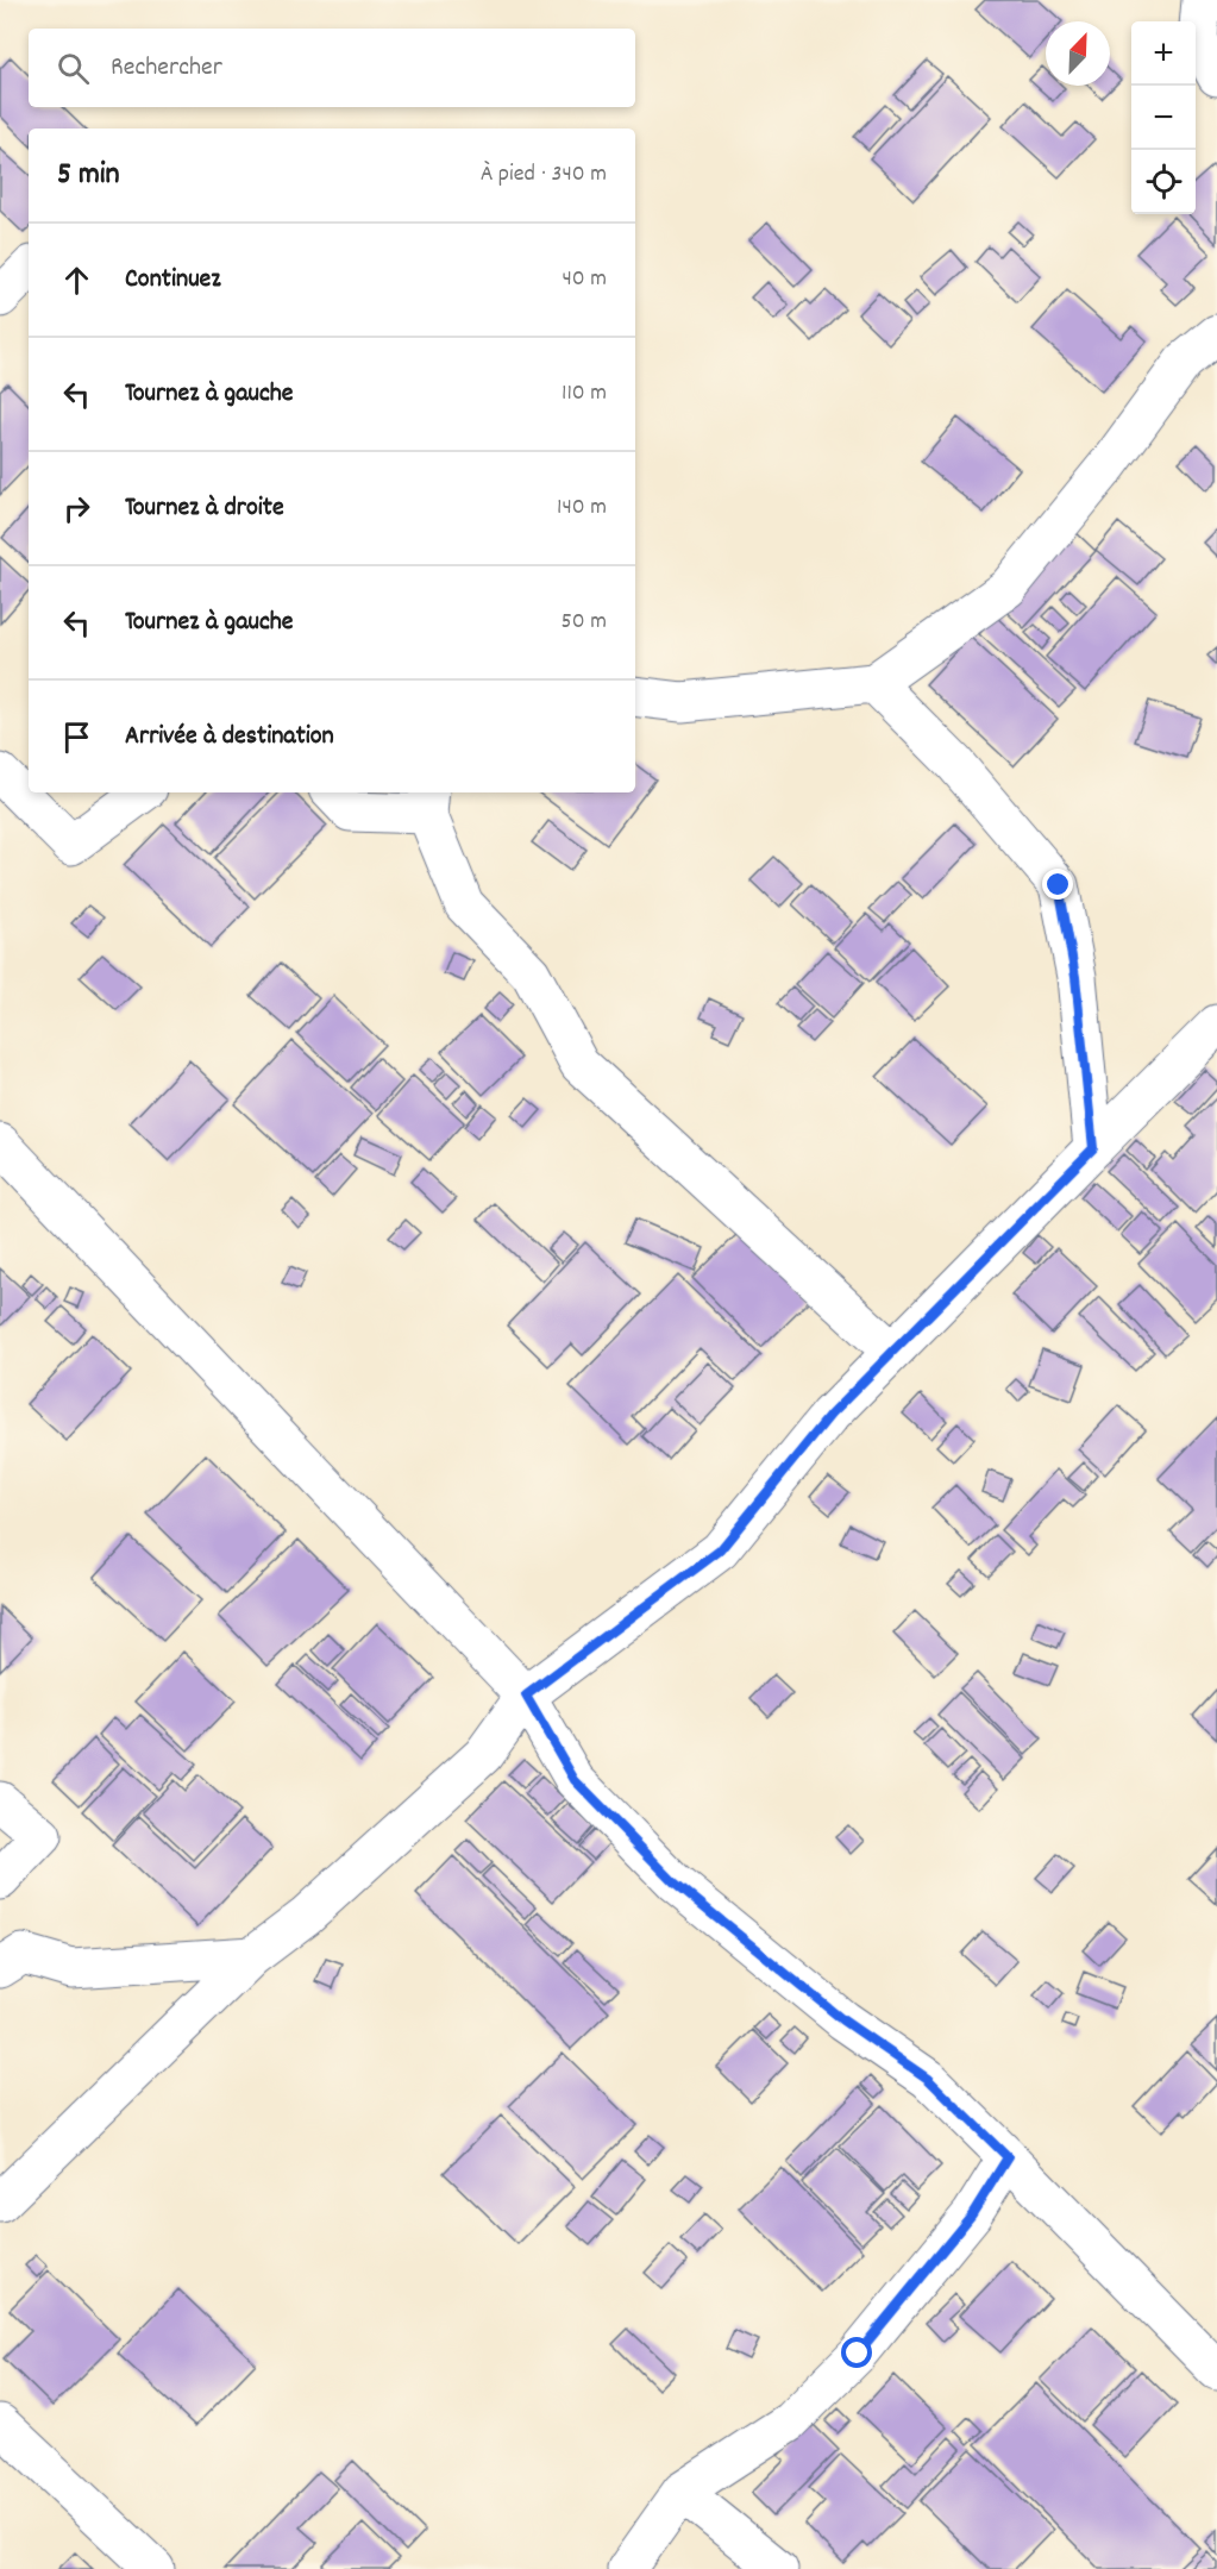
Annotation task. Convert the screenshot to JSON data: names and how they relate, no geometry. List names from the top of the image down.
{
  "north": "top right",
  "page": {
    "map_buttons": ["+", "−"],
    "search": "Rechercher",
    "heading": ["5 min", "À pied · 340 m"],
    "list": [
      ["Continuez", "40 m"],
      ["Tournez à gauche", "110 m"],
      ["Tournez à droite", "140 m"],
      ["Tournez à gauche", "50 m"],
      "Arrivée à destination"
    ]
  }
}
